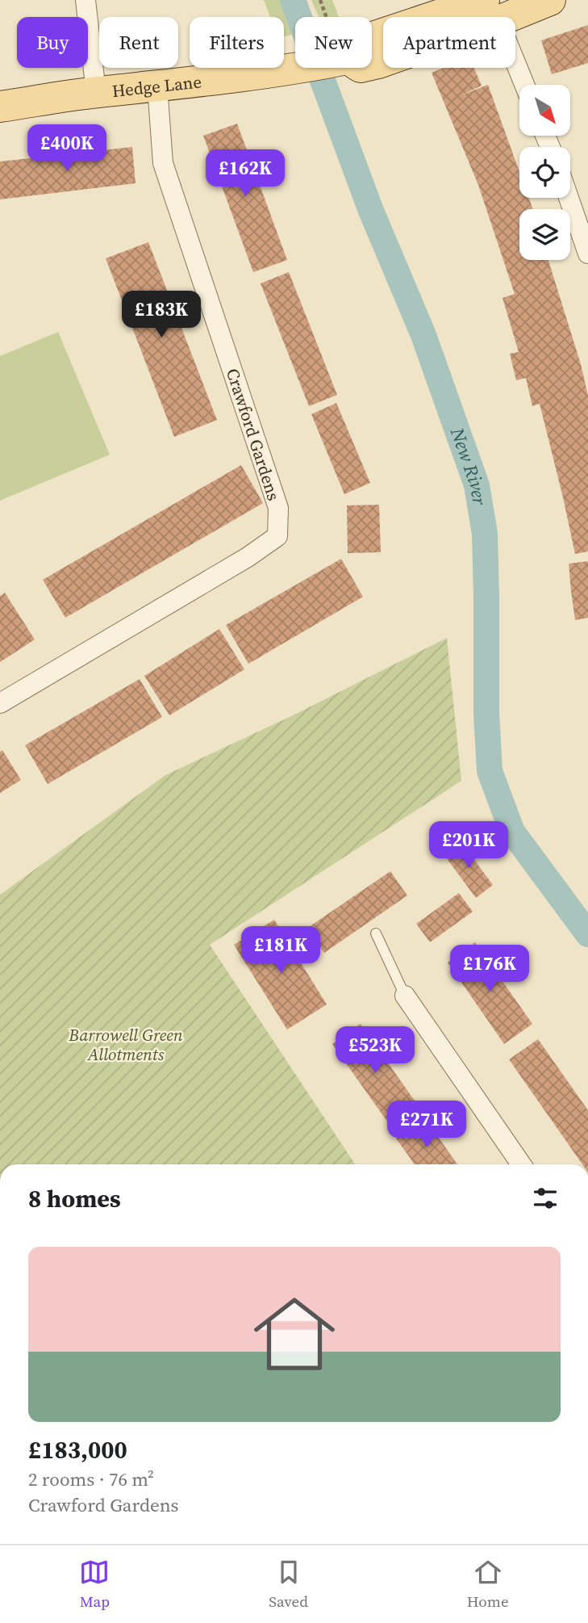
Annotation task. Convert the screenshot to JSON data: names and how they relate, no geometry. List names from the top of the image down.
{
  "streets": {
    "main road": ["Hedge Lane"],
    "street": ["Crawford Gardens"]
  },
  "crossings": [
    ["Hedge Lane", "Crawford Gardens"]
  ],
  "water": ["New River"],
  "parks": ["Barrowell Green Allotments"],
  "north": "bottom right",
  "page": {
    "chip": [
      "Buy",
      "Rent",
      "Filters",
      "New",
      "Apartment"
    ],
    "price": [
      "£400K",
      "£162K",
      "£183K",
      "£201K",
      "£181K",
      "£176K",
      "£523K",
      "£271K"
    ],
    "heading": "8 homes",
    "list": [
      {
        "name": "£183,000",
        "note": "2 rooms · 76 m² · Crawford Gardens"
      }
    ],
    "tabs": ["Map", "Saved", "Home"]
  }
}
